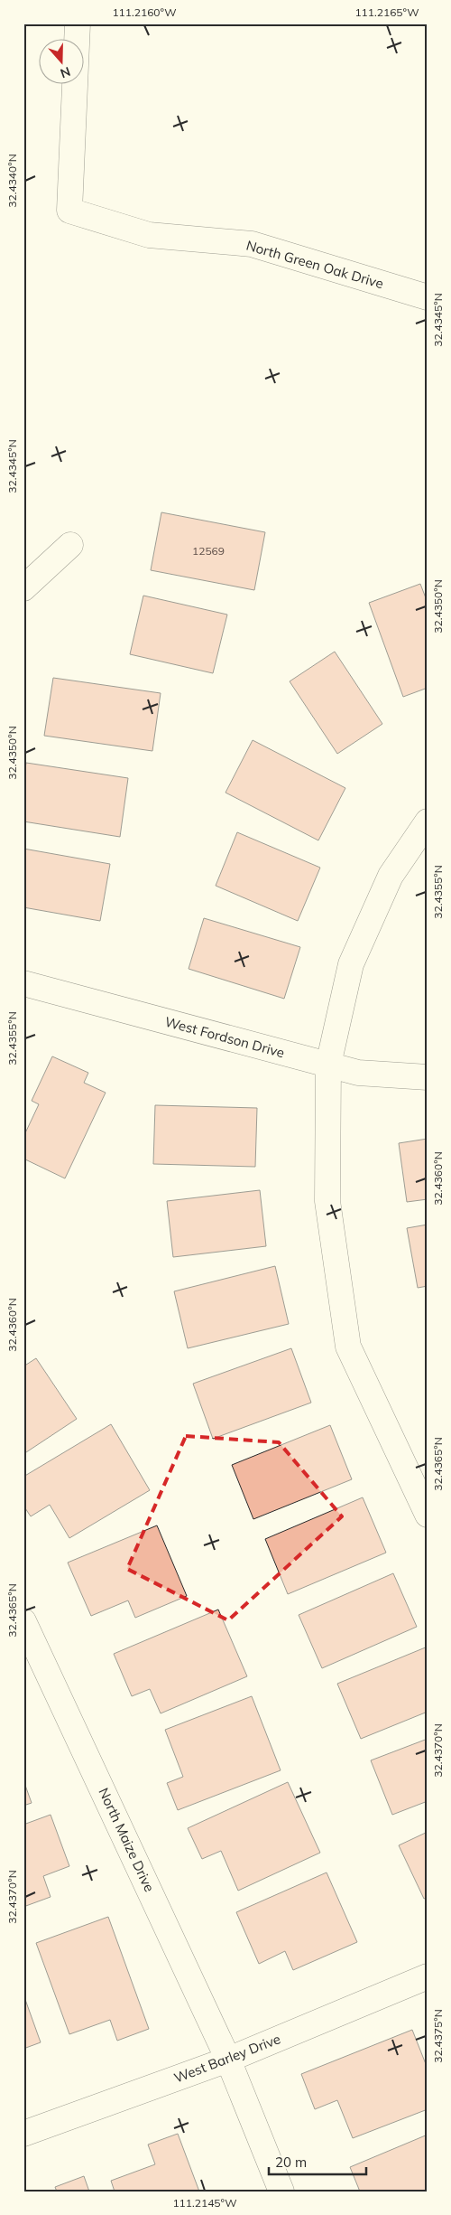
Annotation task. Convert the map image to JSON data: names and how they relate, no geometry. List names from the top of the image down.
{
  "streets": {
    "street": [
      "North Green Oak Drive",
      "West Fordson Drive",
      "North Maize Drive",
      "West Barley Drive"
    ]
  },
  "crossings": [
    ["North Maize Drive", "West Barley Drive"]
  ],
  "house_numbers": ["12569"],
  "scale_bar": "20 m",
  "north": "bottom",
  "coordinates": [
    "111.2160°W",
    "111.2165°W",
    "32.4340°N",
    "32.4345°N",
    "32.4350°N",
    "32.4355°N",
    "32.4360°N",
    "32.4365°N",
    "32.4370°N",
    "32.4375°N",
    "111.2145°W"
  ]
}
